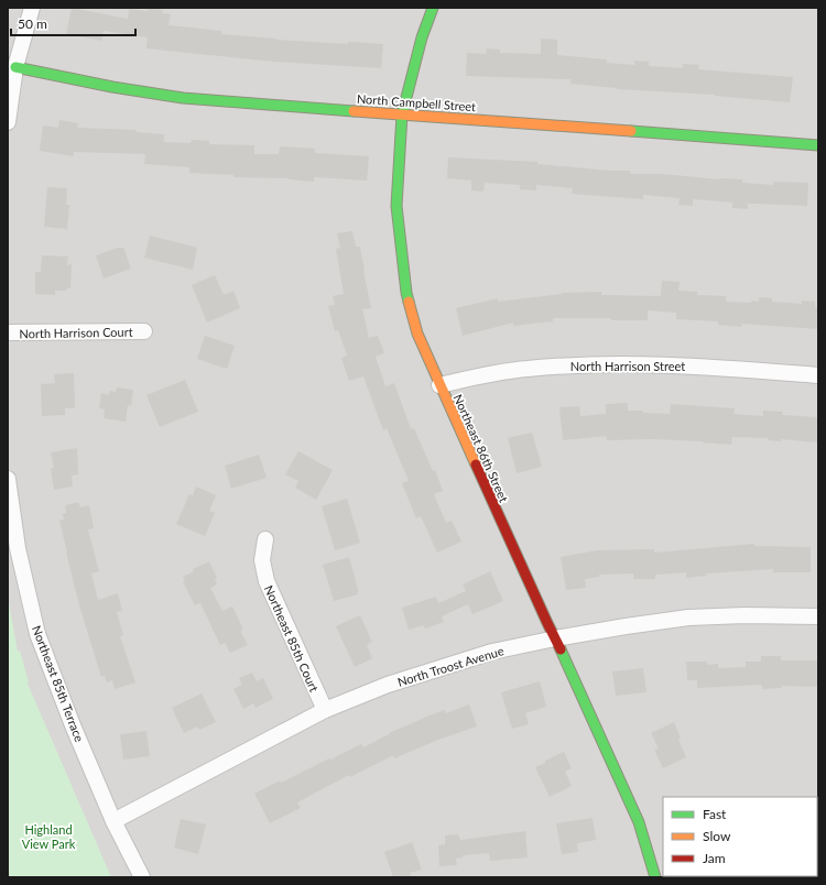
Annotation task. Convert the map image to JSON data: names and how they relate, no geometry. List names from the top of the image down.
{
  "streets": {
    "street": [
      "North Campbell Street",
      "North Harrison Court",
      "North Harrison Street",
      "Northeast 86th Street",
      "Northeast 85th Court",
      "North Troost Avenue",
      "Northeast 85th Terrace"
    ]
  },
  "crossings": [
    ["North Campbell Street", "Northeast 86th Street"],
    ["North Harrison Street", "Northeast 86th Street"],
    ["Northeast 86th Street", "North Troost Avenue"],
    ["Northeast 85th Court", "North Troost Avenue"],
    ["North Troost Avenue", "Northeast 85th Terrace"]
  ],
  "parks": ["Highland View Park"],
  "legend": ["Fast", "Slow", "Jam"],
  "scale_bar": "50 m"
}
